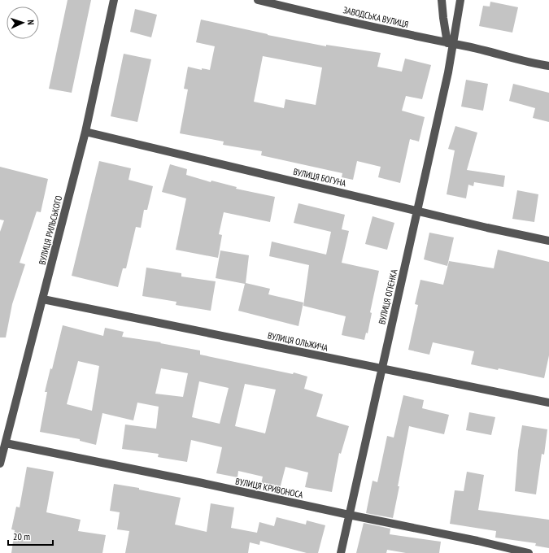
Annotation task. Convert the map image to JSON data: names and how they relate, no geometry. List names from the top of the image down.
{
  "streets": {
    "street": [
      "ЗАВОДСЬКА ВУЛИЦЯ",
      "ВУЛИЦЯ БОГУНА",
      "ВУЛИЦЯ РИЛЬСЬКОГО",
      "ВУЛИЦЯ ОГІЄНКА",
      "ВУЛИЦЯ ОЛЬЖИЧА",
      "ВУЛИЦЯ КРИВОНОСА"
    ]
  },
  "crossings": [
    ["ЗАВОДСЬКА ВУЛИЦЯ", "ВУЛИЦЯ ОГІЄНКА"],
    ["ВУЛИЦЯ БОГУНА", "ВУЛИЦЯ РИЛЬСЬКОГО"],
    ["ВУЛИЦЯ БОГУНА", "ВУЛИЦЯ ОГІЄНКА"],
    ["ВУЛИЦЯ РИЛЬСЬКОГО", "ВУЛИЦЯ ОЛЬЖИЧА"],
    ["ВУЛИЦЯ РИЛЬСЬКОГО", "ВУЛИЦЯ КРИВОНОСА"],
    ["ВУЛИЦЯ ОГІЄНКА", "ВУЛИЦЯ ОЛЬЖИЧА"],
    ["ВУЛИЦЯ ОГІЄНКА", "ВУЛИЦЯ КРИВОНОСА"]
  ],
  "scale_bar": "20 m",
  "north": "right"
}
